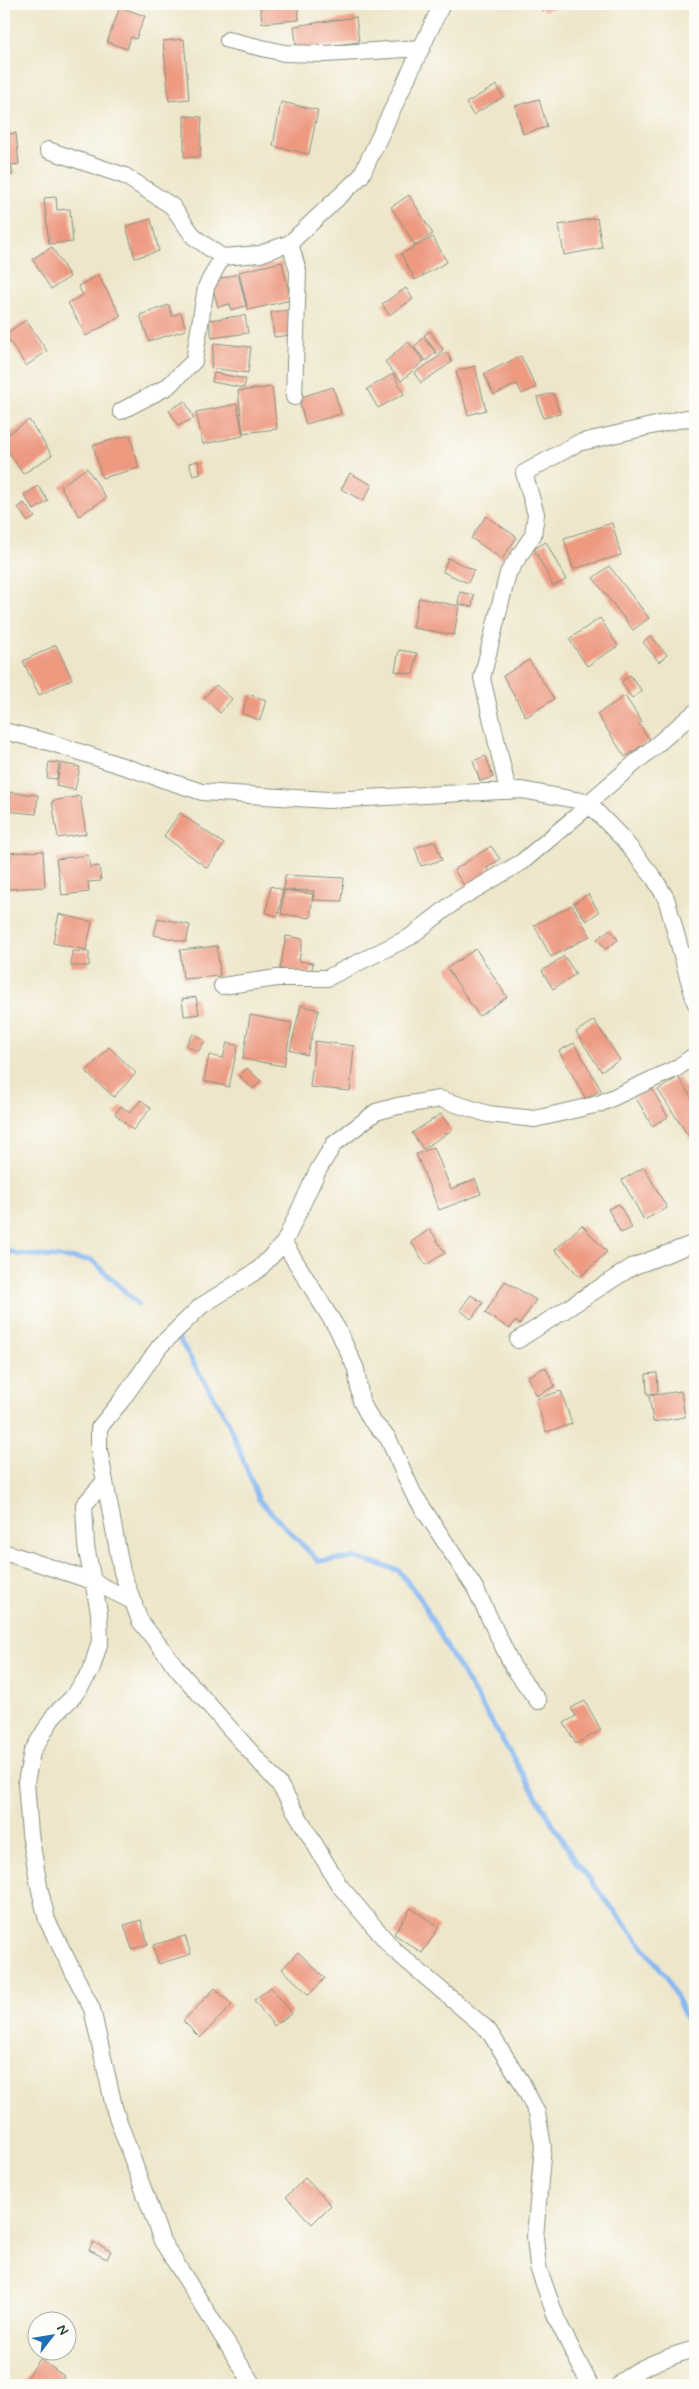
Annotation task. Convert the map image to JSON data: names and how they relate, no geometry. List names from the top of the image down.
{
  "north": "top right"
}
